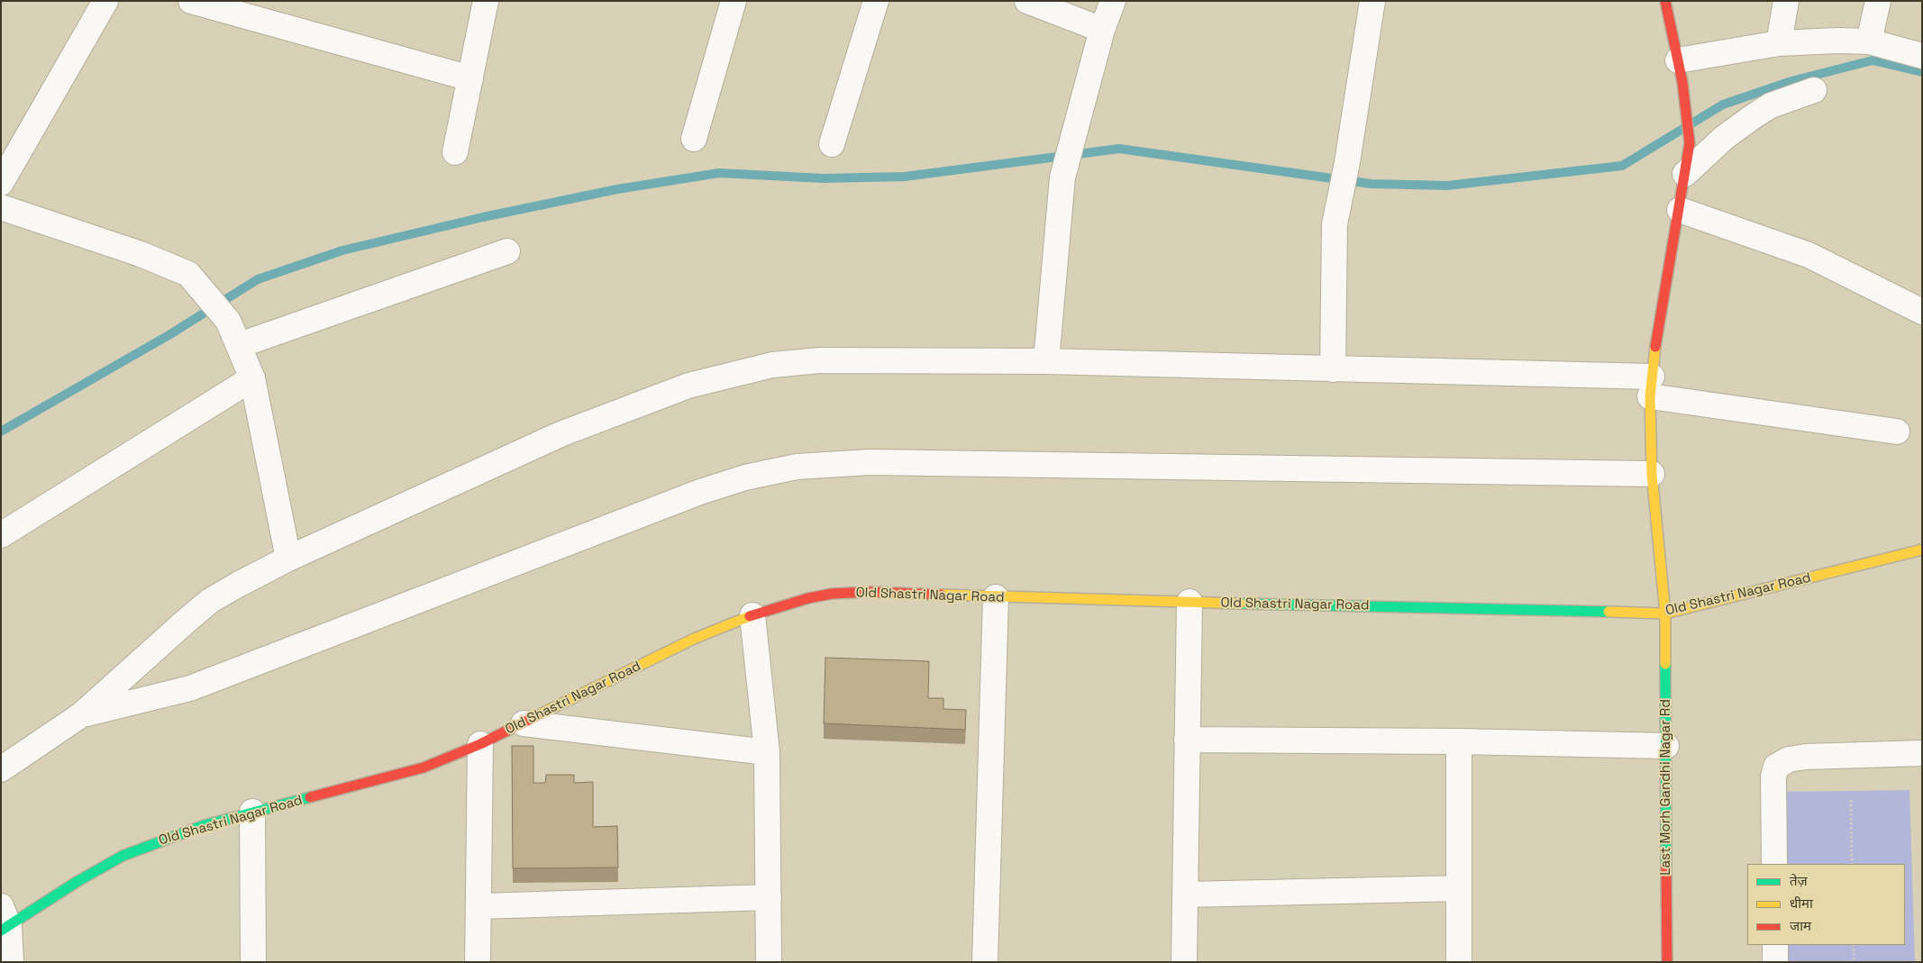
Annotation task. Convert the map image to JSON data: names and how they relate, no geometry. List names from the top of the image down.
{
  "streets": {
    "street": ["Old Shastri Nagar Road", "Last Morh Gandhi Nagar Rd"]
  },
  "crossings": [
    ["Old Shastri Nagar Road", "Last Morh Gandhi Nagar Rd"]
  ],
  "legend": ["तेज़", "धीमा", "जाम"]
}
